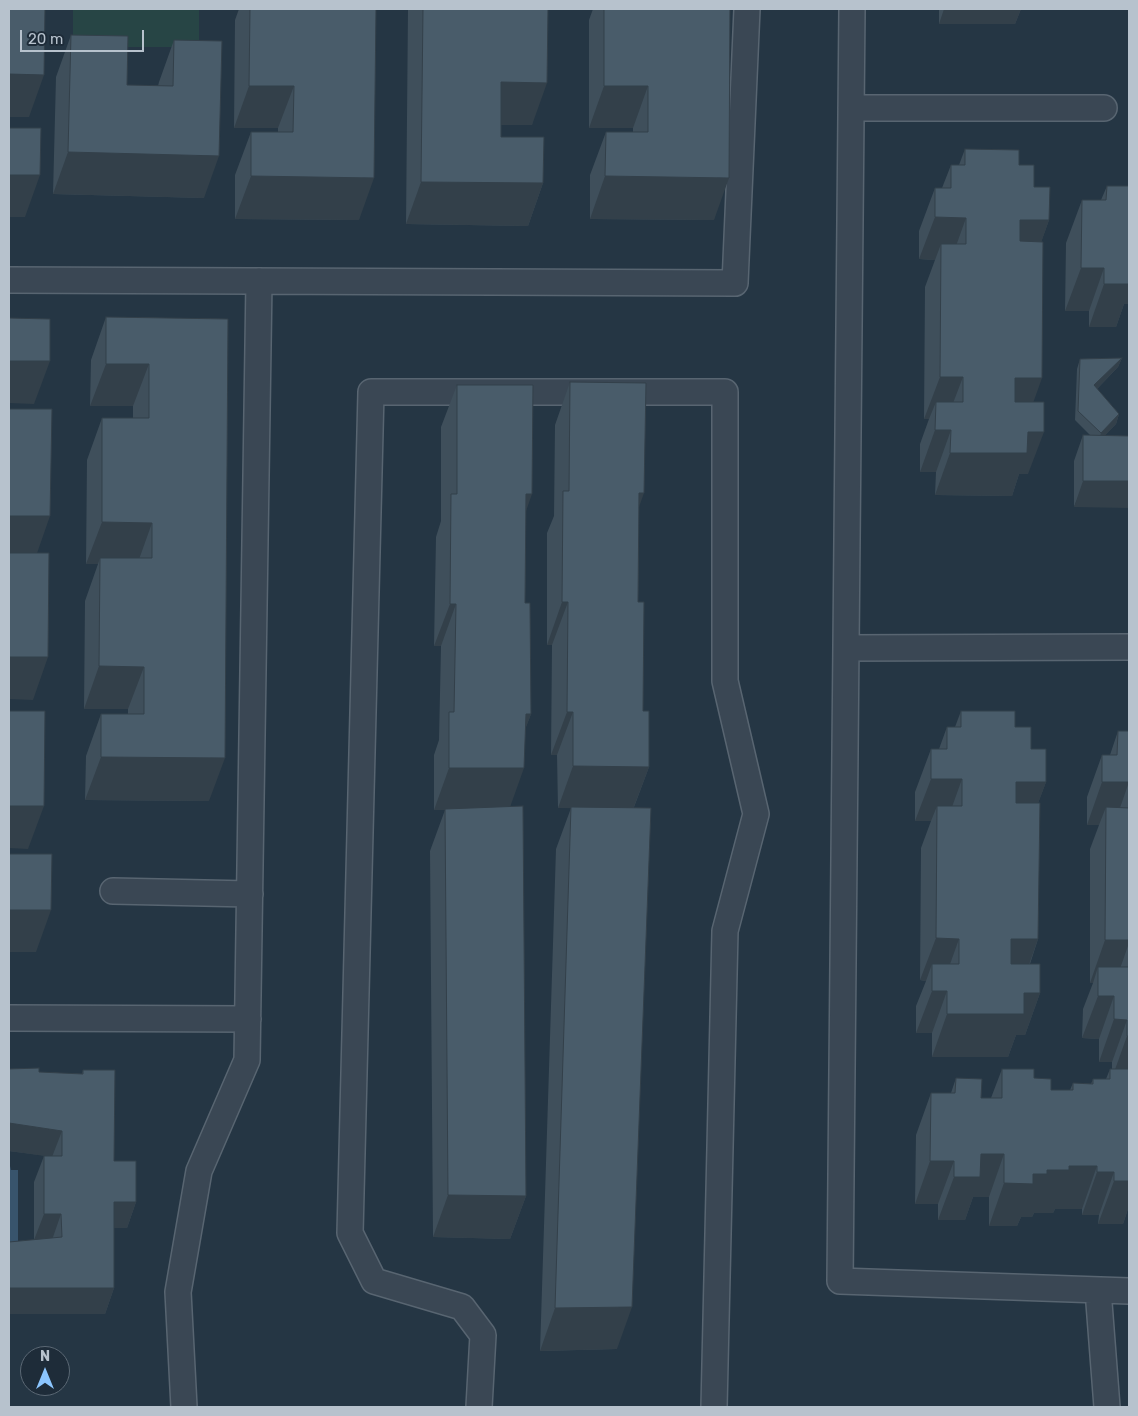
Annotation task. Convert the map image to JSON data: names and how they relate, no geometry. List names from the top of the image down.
{
  "scale_bar": "20 m",
  "north": "top"
}
